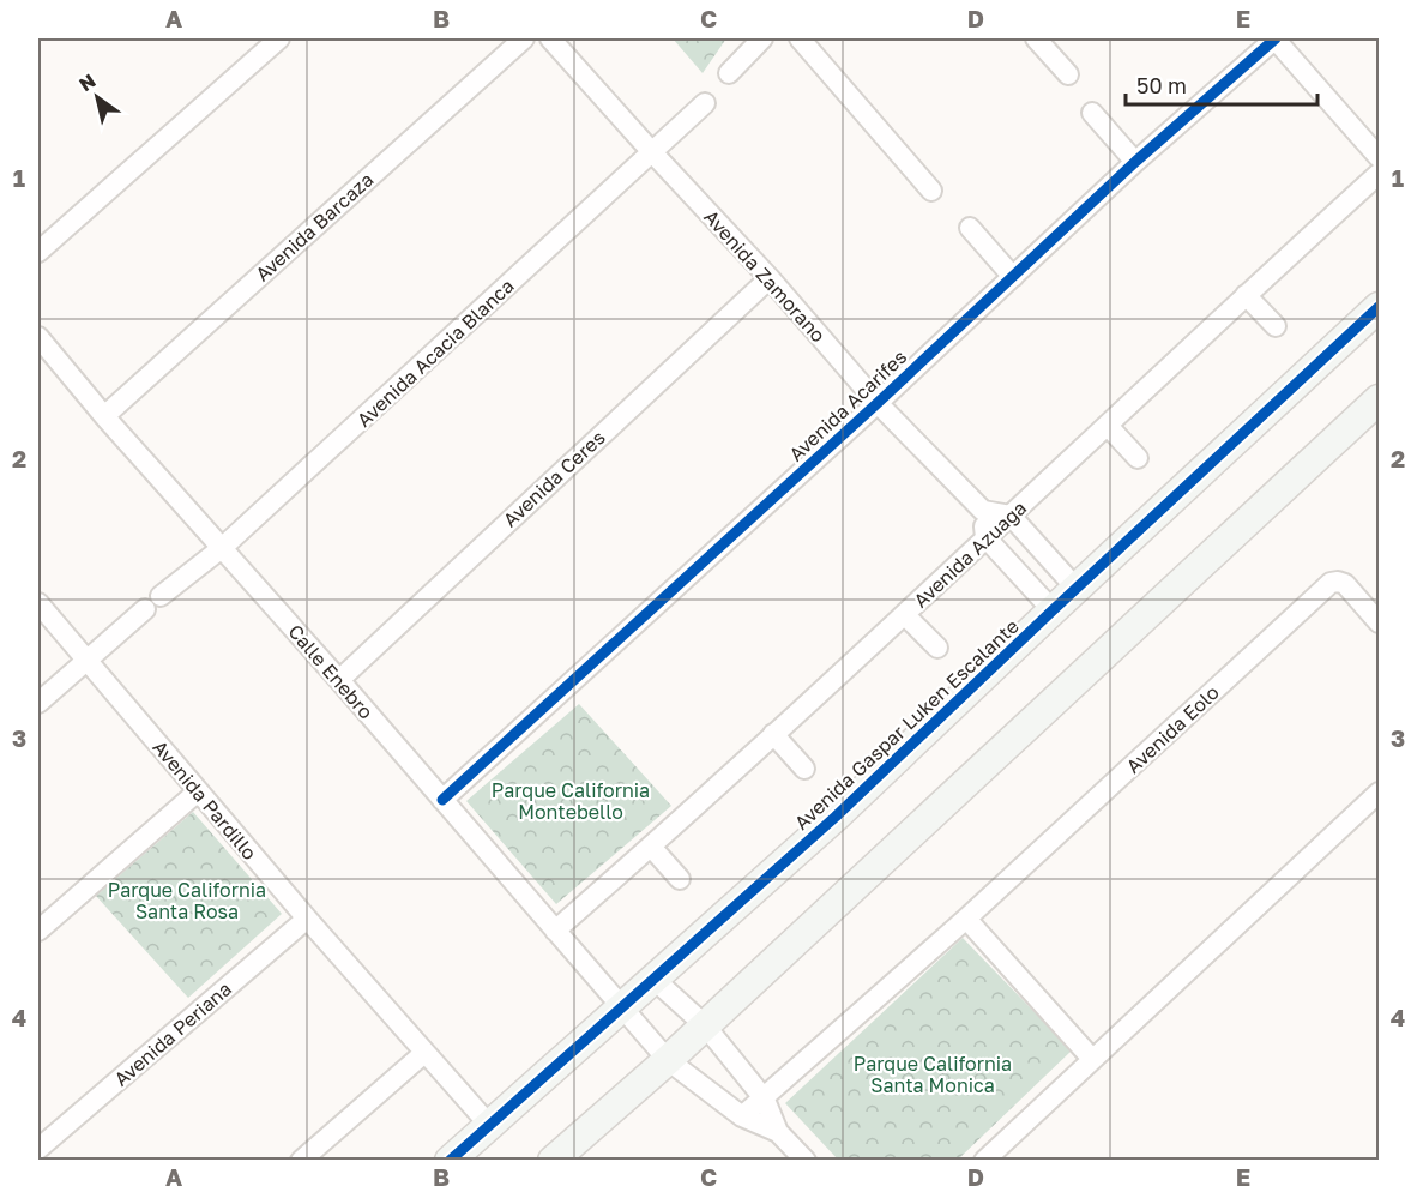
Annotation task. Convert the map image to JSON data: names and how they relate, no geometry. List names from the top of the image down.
{
  "streets": {
    "street": [
      "Avenida Barcaza",
      "Avenida Zamorano",
      "Avenida Acacia Blanca",
      "Avenida Acarifes",
      "Avenida Ceres",
      "Avenida Azuaga",
      "Calle Enebro",
      "Avenida Gaspar Luken Escalante",
      "Avenida Eolo",
      "Avenida Pardillo",
      "Avenida Periana"
    ]
  },
  "crossings": [
    ["Avenida Barcaza", "Calle Enebro"],
    ["Avenida Zamorano", "Avenida Acacia Blanca"],
    ["Avenida Zamorano", "Avenida Acarifes"],
    ["Avenida Zamorano", "Avenida Ceres"],
    ["Avenida Acacia Blanca", "Calle Enebro"],
    ["Avenida Acacia Blanca", "Avenida Pardillo"],
    ["Avenida Acarifes", "Calle Enebro"],
    ["Avenida Ceres", "Calle Enebro"],
    ["Avenida Azuaga", "Calle Enebro"],
    ["Calle Enebro", "Avenida Gaspar Luken Escalante"],
    ["Calle Enebro", "Avenida Eolo"],
    ["Avenida Gaspar Luken Escalante", "Avenida Pardillo"],
    ["Avenida Pardillo", "Avenida Periana"]
  ],
  "parks": ["Parque California Montebello", "Parque California Santa Rosa", "Parque California Santa Monica"],
  "scale_bar": "50 m",
  "north": "top left",
  "grid": {
    "columns": [
      "A",
      "B",
      "C",
      "D",
      "E"
    ],
    "rows": [
      "1",
      "2",
      "3",
      "4"
    ]
  }
}
